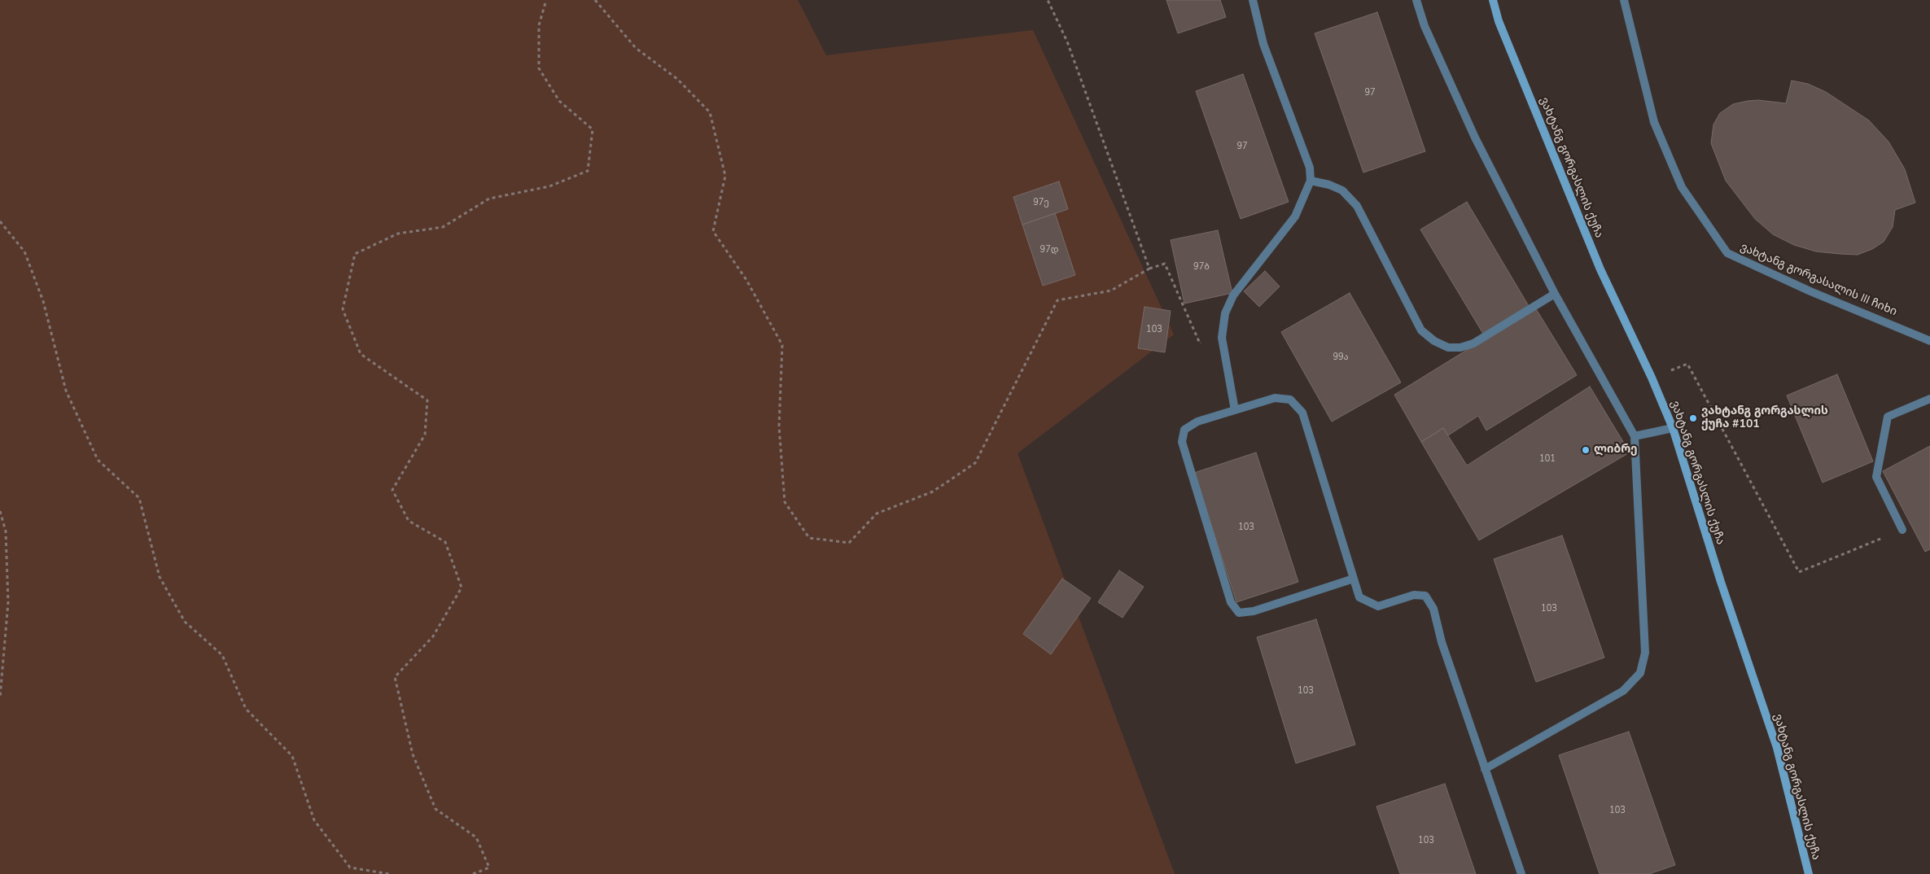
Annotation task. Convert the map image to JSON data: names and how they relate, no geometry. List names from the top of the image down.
{
  "streets": {
    "street": ["ვახტანგ გორგასლის ქუჩა", "ვახტანგ გორგასალის III ჩიხი"]
  },
  "places": ["ვახტანგ გორგასლის ქუჩა #101", "ლიბრე"],
  "house_numbers": [
    "97",
    "97",
    "97ე",
    "97დ",
    "97ბ",
    "103",
    "99ა",
    "101",
    "103",
    "103",
    "103",
    "103",
    "103"
  ]
}
